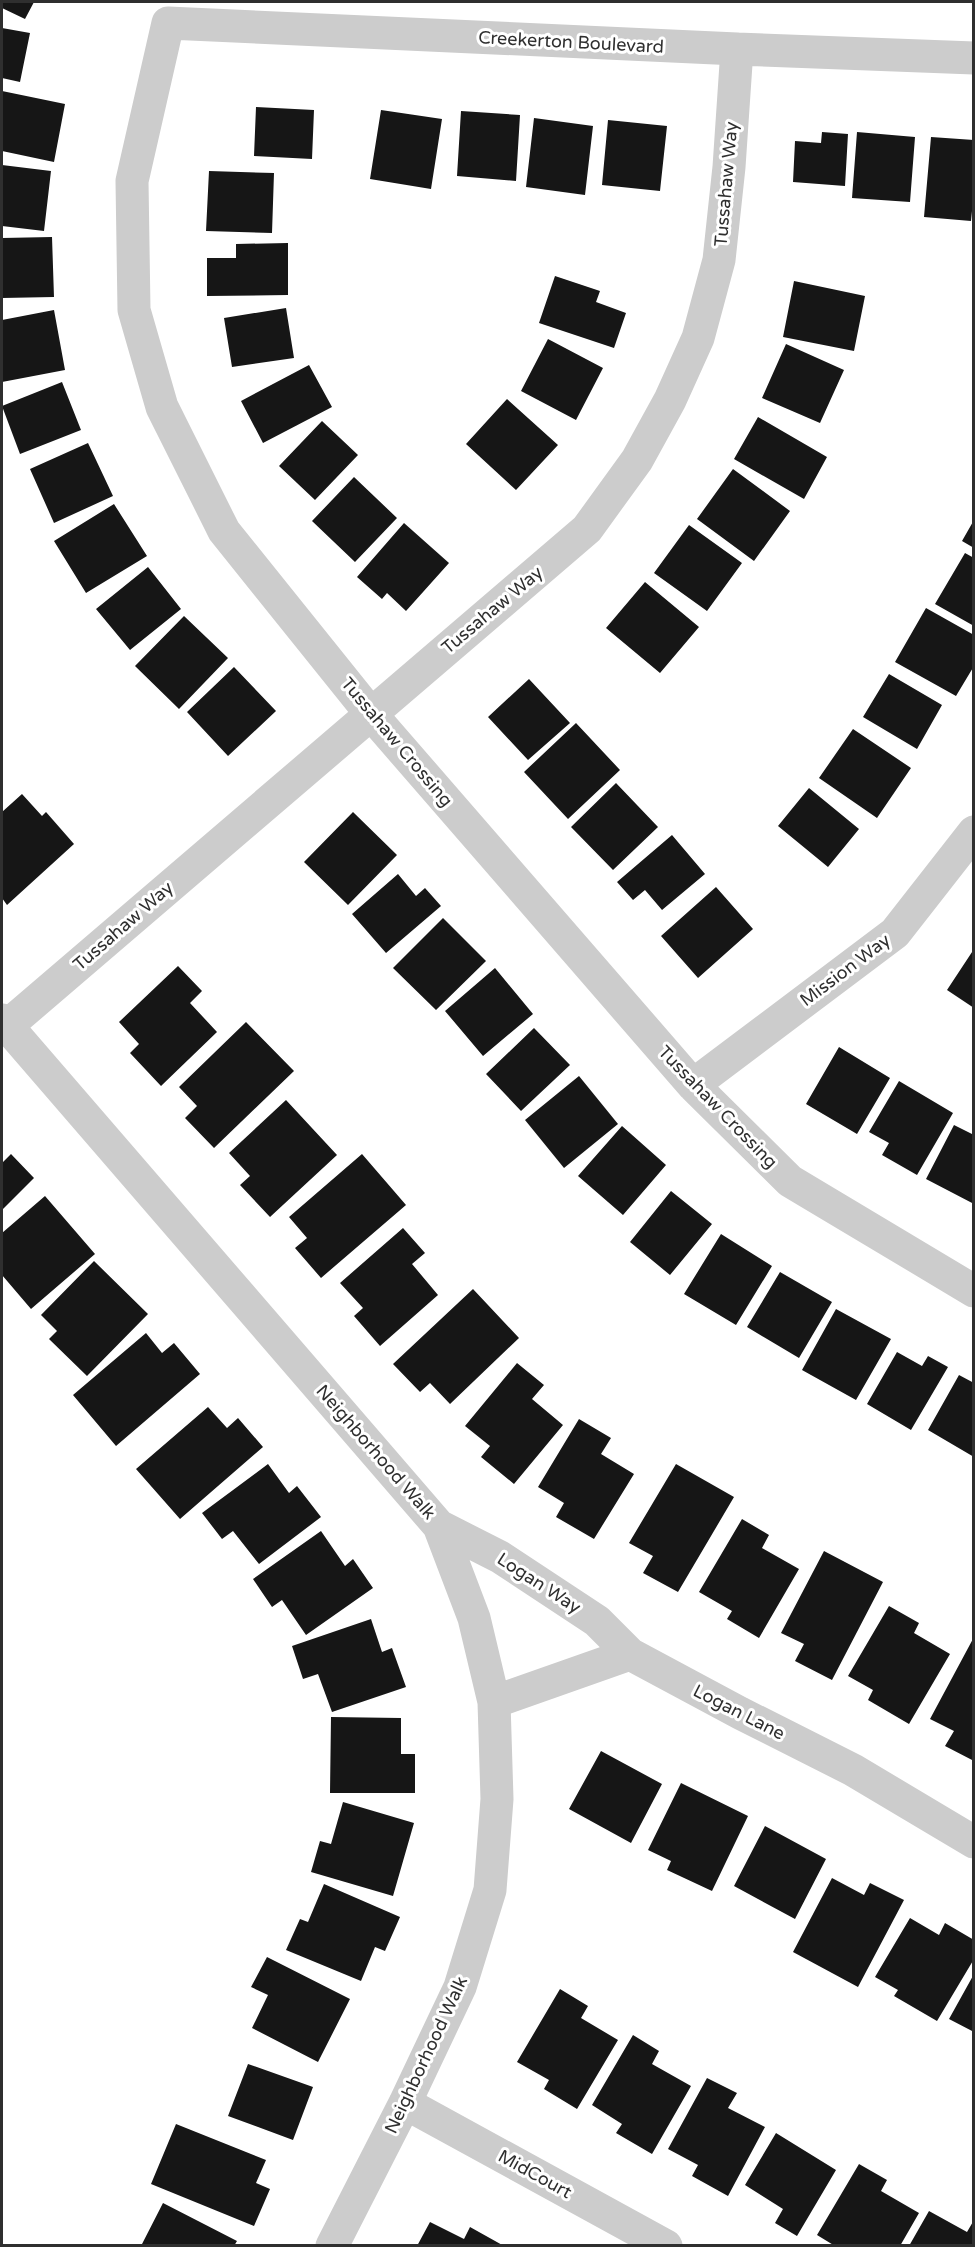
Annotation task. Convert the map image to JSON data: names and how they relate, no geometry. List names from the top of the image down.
{
  "streets": {
    "street": [
      "Creekerton Boulevard",
      "Tussahaw Way",
      "Tussahaw Crossing",
      "Mission Way",
      "Neighborhood Walk",
      "Logan Way",
      "Logan Lane",
      "MidCourt"
    ]
  },
  "crossings": [
    ["Creekerton Boulevard", "Tussahaw Way"],
    ["Creekerton Boulevard", "Tussahaw Crossing"],
    ["Tussahaw Way", "Tussahaw Crossing"],
    ["Tussahaw Way", "Neighborhood Walk"],
    ["Tussahaw Crossing", "Mission Way"],
    ["Neighborhood Walk", "Logan Way"],
    ["Neighborhood Walk", "MidCourt"],
    ["Logan Way", "Logan Lane"]
  ]
}
